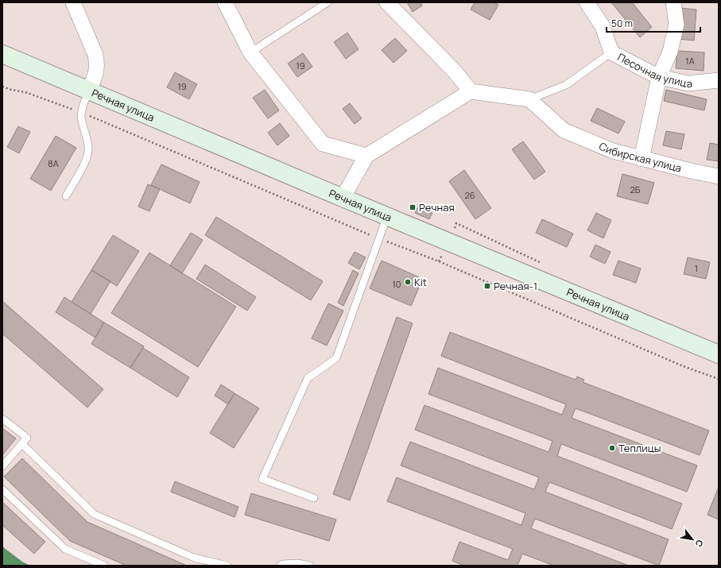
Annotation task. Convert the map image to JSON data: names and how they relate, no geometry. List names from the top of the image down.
{
  "streets": {
    "main road": ["Речная улица"],
    "street": ["Песочная улица", "Сибирская улица"]
  },
  "places": {
    "transit": ["Речная", "Речная-1"],
    "other": ["Kit", "Теплицы"]
  },
  "house_numbers": [
    "1А",
    "19",
    "19",
    "8А",
    "2Б",
    "26",
    "1",
    "10"
  ],
  "scale_bar": "50 m",
  "north": "bottom right"
}
